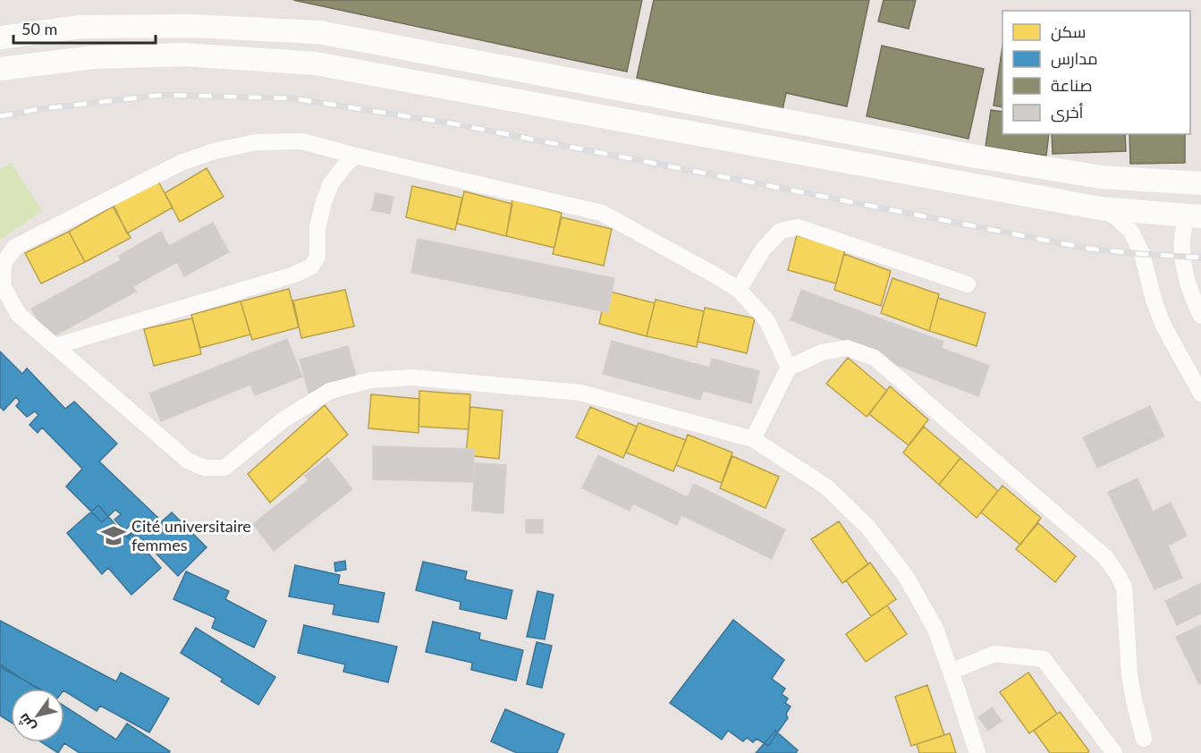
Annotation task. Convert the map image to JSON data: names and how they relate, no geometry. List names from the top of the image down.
{
  "places": {
    "school or university": ["Cité universitaire femmes"]
  },
  "legend": [
    "سكن",
    "مدارس",
    "صناعة",
    "أخرى"
  ],
  "scale_bar": "50 m",
  "north": "bottom left"
}
